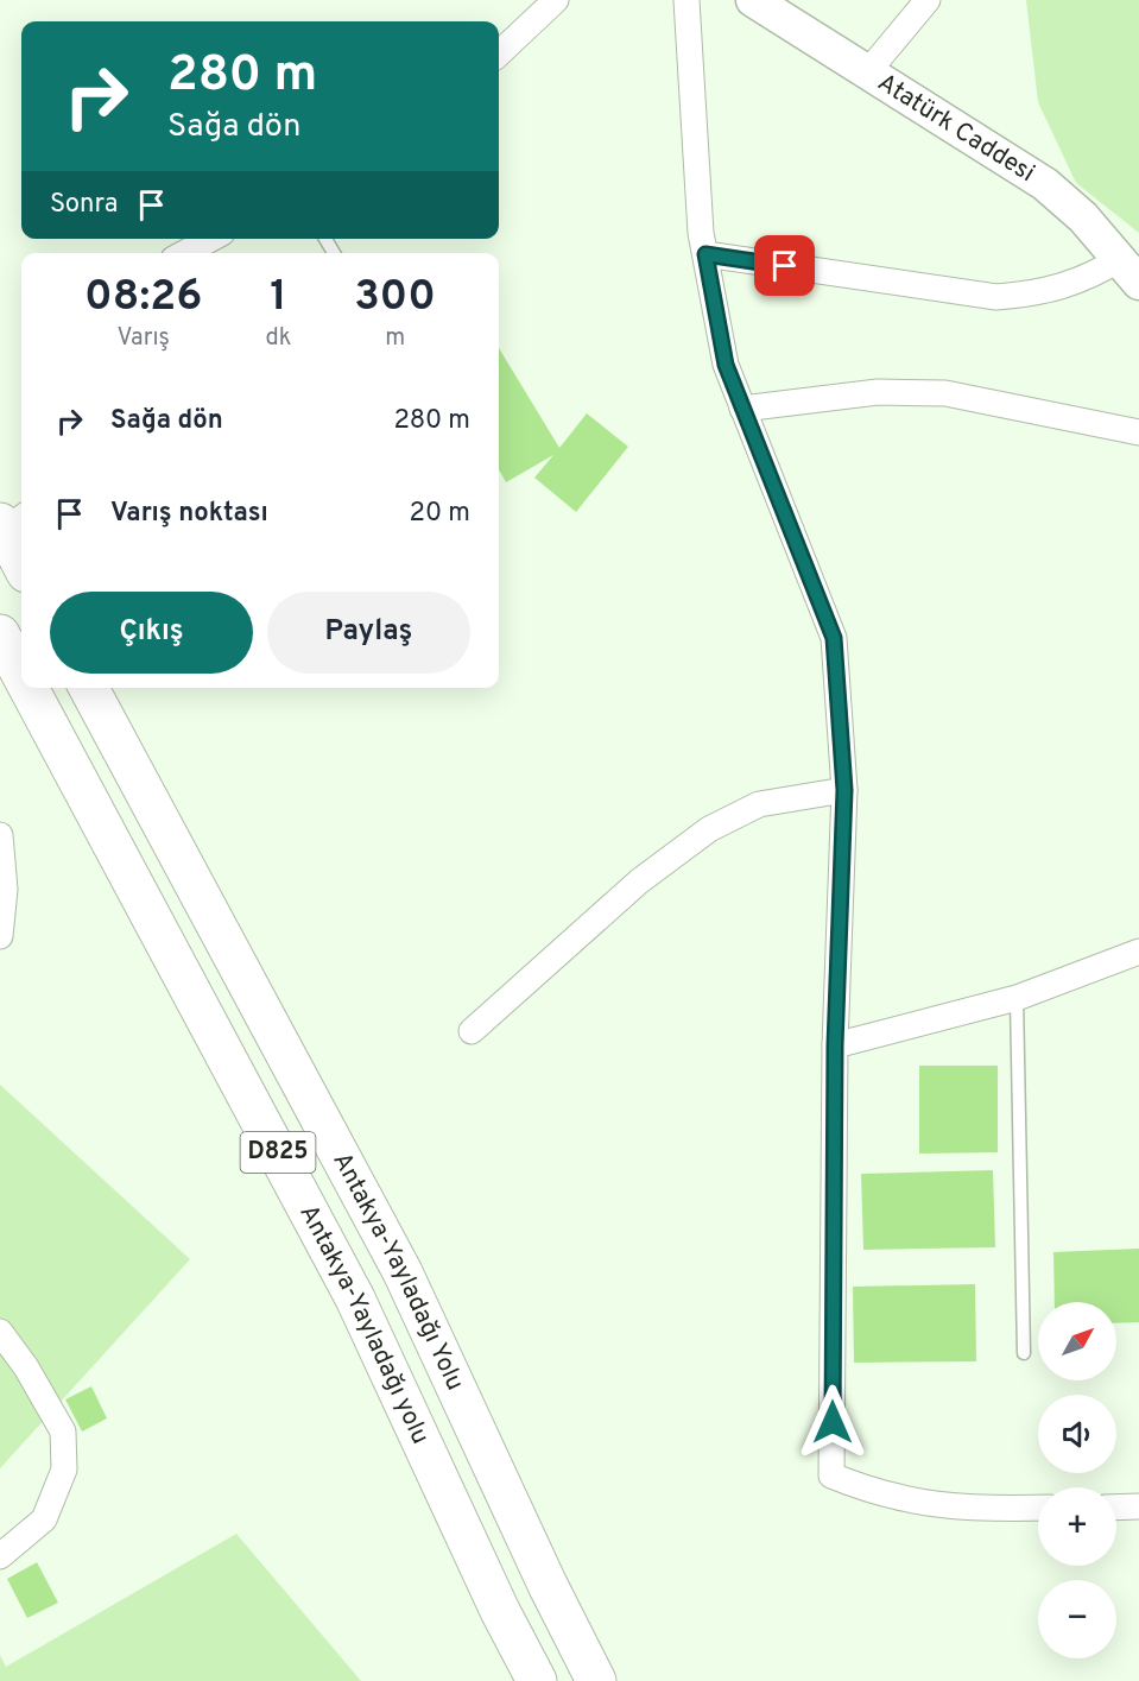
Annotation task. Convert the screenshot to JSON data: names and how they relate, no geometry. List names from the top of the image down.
{
  "streets": {
    "highway": ["D825", "Antakya-Yayladağı Yolu", "Antakya-Yayladağı yolu"],
    "main road": ["Atatürk Caddesi"]
  },
  "north": "top right",
  "page": {
    "turn": ["280 m", "Sağa dön"],
    "then": "Sonra",
    "eta": [
      "08:26",
      "Varış",
      "1",
      "dk",
      "300",
      "m"
    ],
    "list": [
      {
        "name": "Sağa dön",
        "value": "280 m"
      },
      {
        "name": "Varış noktası",
        "value": "20 m"
      }
    ],
    "buttons": ["Çıkış", "Paylaş"],
    "map_buttons": ["+", "−"]
  }
}
